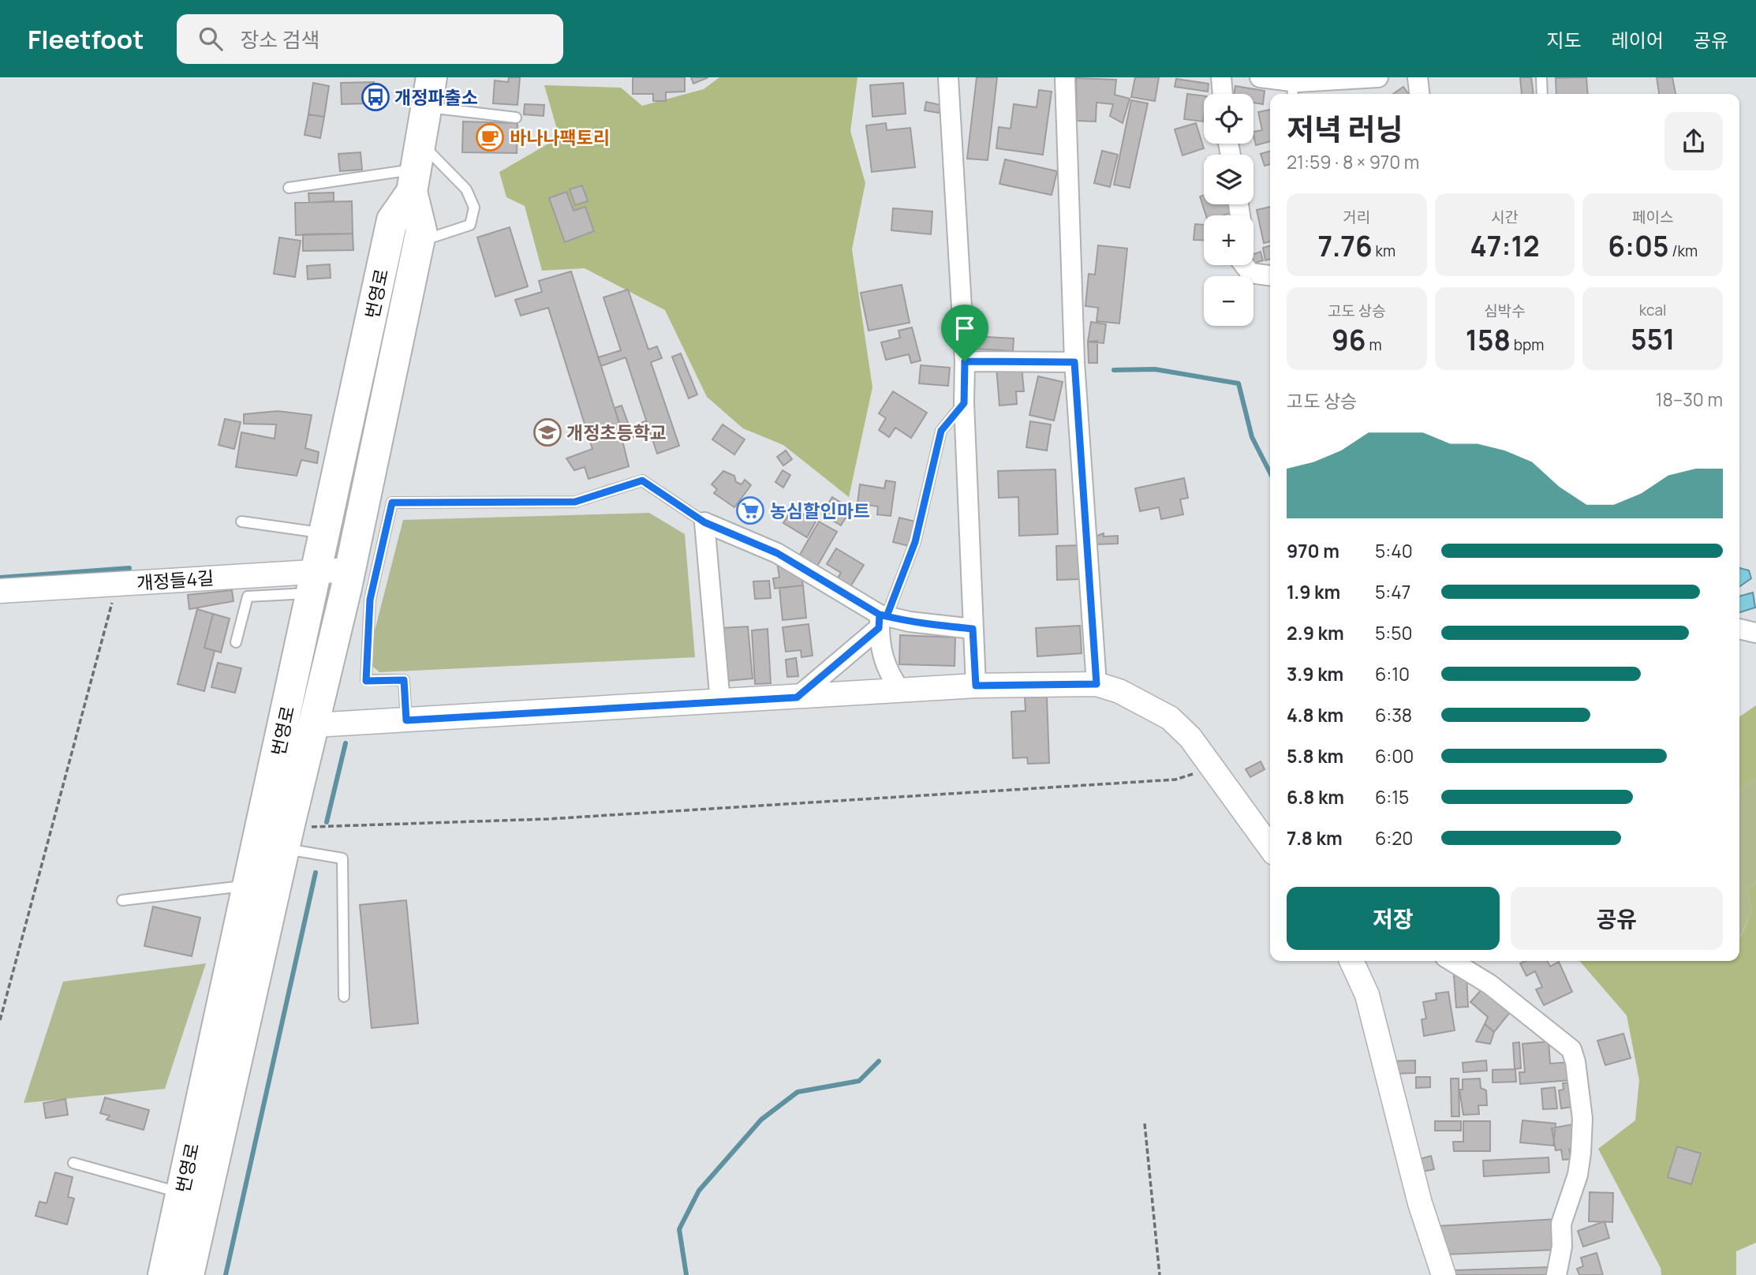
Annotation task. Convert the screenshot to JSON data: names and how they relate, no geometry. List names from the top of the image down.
{
  "streets": {
    "main road": ["번영로"],
    "street": ["개정들4길"]
  },
  "crossings": [
    ["번영로", "개정들4길"]
  ],
  "places": {
    "bus stop": ["개정파출소"],
    "cafe": ["바나나팩토리"],
    "school or university": ["개정초등학교"],
    "supermarket": ["농심할인마트"]
  },
  "page": {
    "header": "Fleetfoot",
    "search": "장소 검색",
    "nav": ["지도", "레이어", "공유"],
    "map_buttons": ["+", "−"],
    "heading": ["저녁 러닝", "21:59 · 8 × 970 m"],
    "stats": [
      ["거리", "7.76 km"],
      ["시간", "47:12"],
      ["페이스", "6:05 /km"],
      ["고도 상승", "96 m"],
      ["심박수", "158 bpm"],
      ["kcal", "551"]
    ],
    "chart": ["고도 상승", "18–30 m"],
    "list": [
      {
        "name": "970 m",
        "note": "5:40"
      },
      {
        "name": "1.9 km",
        "note": "5:47"
      },
      {
        "name": "2.9 km",
        "note": "5:50"
      },
      {
        "name": "3.9 km",
        "note": "6:10"
      },
      {
        "name": "4.8 km",
        "note": "6:38"
      },
      {
        "name": "5.8 km",
        "note": "6:00"
      },
      {
        "name": "6.8 km",
        "note": "6:15"
      },
      {
        "name": "7.8 km",
        "note": "6:20"
      }
    ],
    "buttons": ["저장", "공유"]
  }
}
